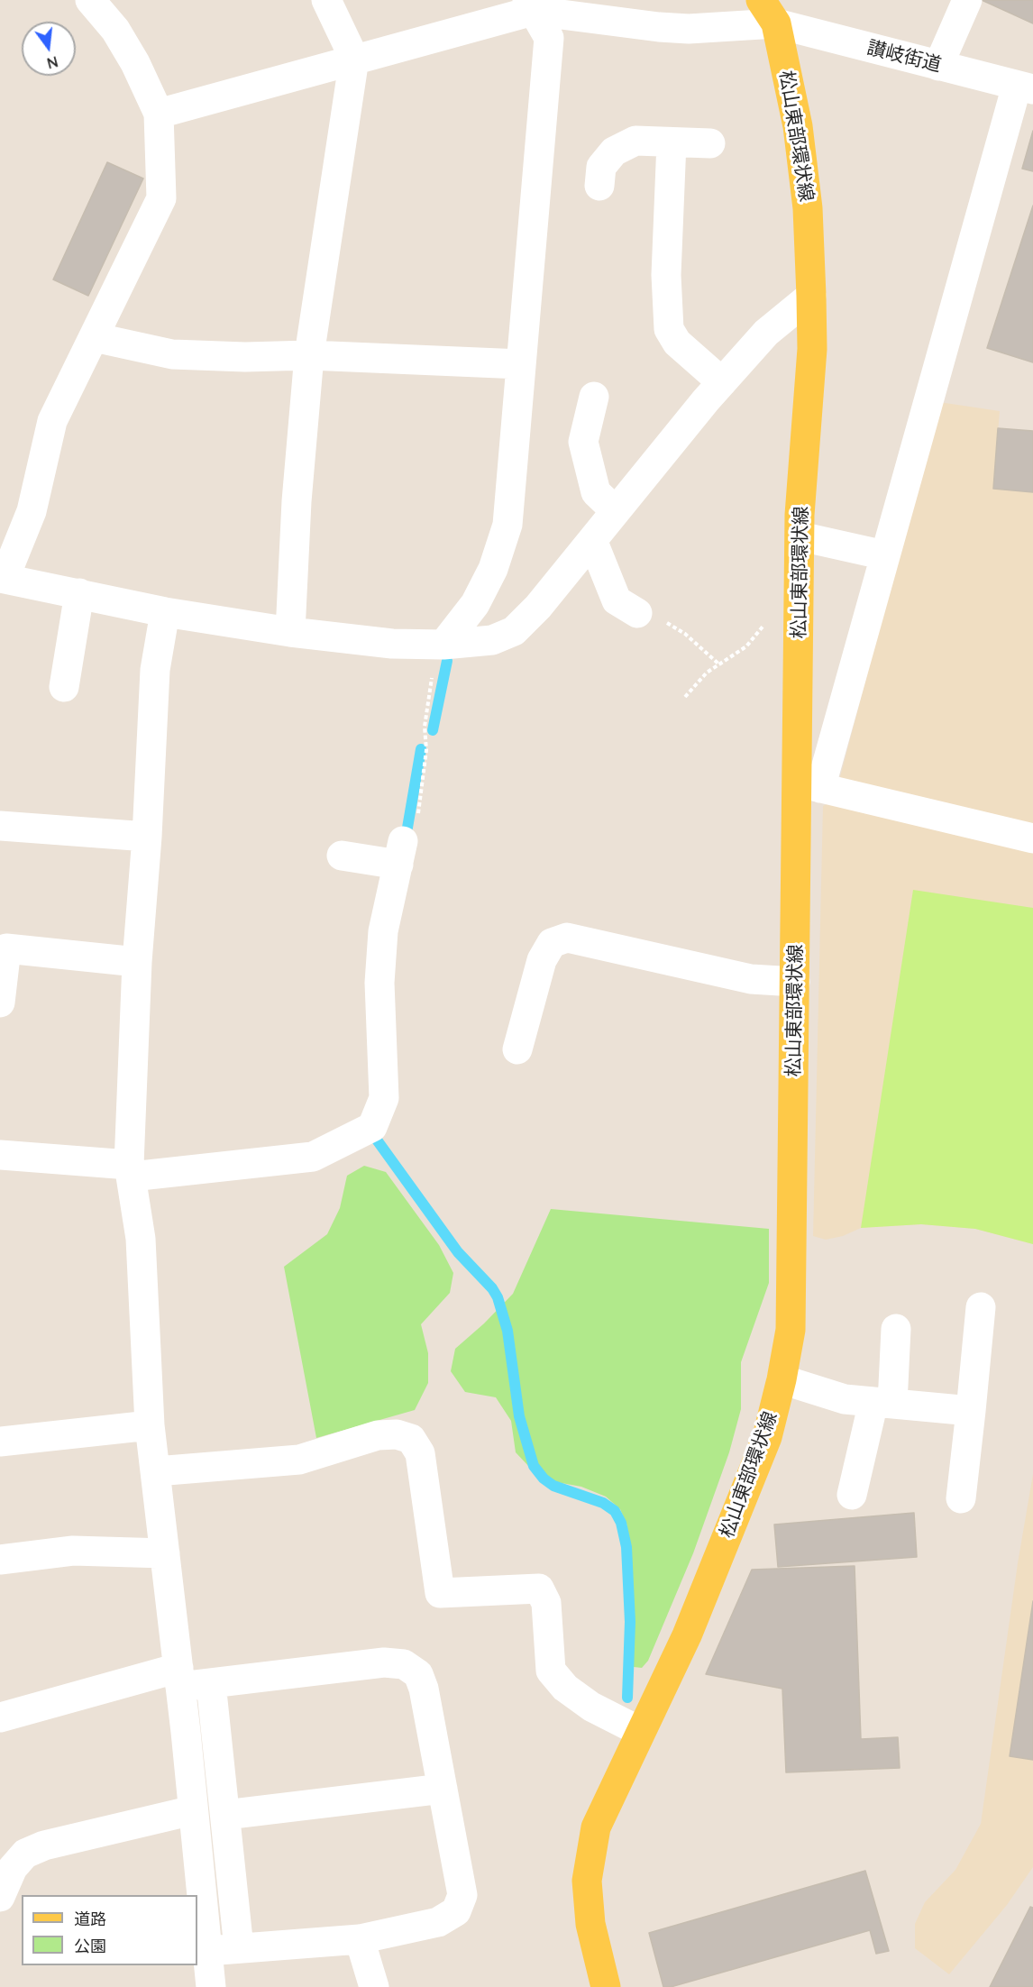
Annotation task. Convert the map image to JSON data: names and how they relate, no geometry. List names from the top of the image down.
{
  "streets": {
    "main road": ["松山東部環状線"],
    "street": ["讃岐街道"]
  },
  "crossings": [
    ["讃岐街道", "松山東部環状線"]
  ],
  "legend": ["道路", "公園"],
  "north": "bottom"
}
